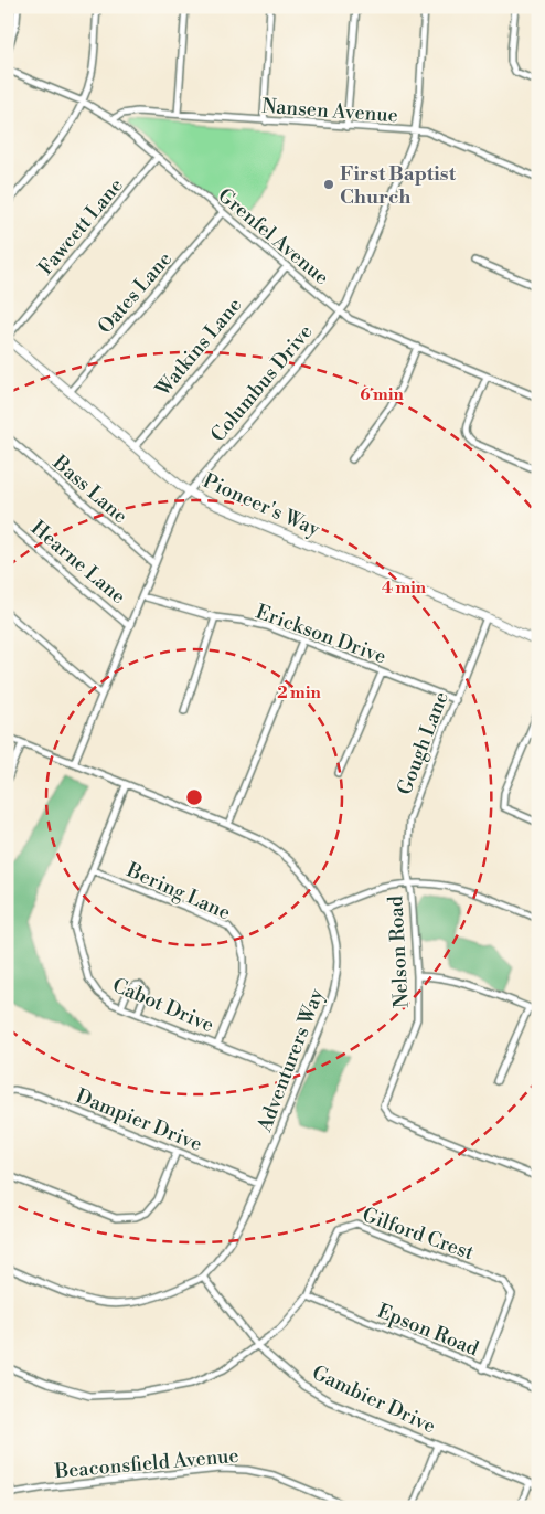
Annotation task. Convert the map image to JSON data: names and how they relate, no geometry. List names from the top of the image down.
{
  "streets": {
    "main road": ["Pioneer's Way"],
    "street": [
      "Nansen Avenue",
      "Fawcett Lane",
      "Grenfel Avenue",
      "Oates Lane",
      "Watkins Lane",
      "Columbus Drive",
      "Bass Lane",
      "Hearne Lane",
      "Erickson Drive",
      "Gough Lane",
      "Bering Lane",
      "Nelson Road",
      "Cabot Drive",
      "Adventurers Way",
      "Dampier Drive",
      "Gilford Crest",
      "Epson Road",
      "Gambier Drive",
      "Beaconsfield Avenue"
    ]
  },
  "crossings": [
    ["Nansen Avenue", "Grenfel Avenue"],
    ["Nansen Avenue", "Columbus Drive"],
    ["Fawcett Lane", "Grenfel Avenue"],
    ["Fawcett Lane", "Pioneer's Way"],
    ["Grenfel Avenue", "Oates Lane"],
    ["Grenfel Avenue", "Watkins Lane"],
    ["Grenfel Avenue", "Columbus Drive"],
    ["Oates Lane", "Pioneer's Way"],
    ["Watkins Lane", "Pioneer's Way"],
    ["Columbus Drive", "Bass Lane"],
    ["Columbus Drive", "Pioneer's Way"],
    ["Columbus Drive", "Hearne Lane"],
    ["Columbus Drive", "Erickson Drive"],
    ["Columbus Drive", "Adventurers Way"],
    ["Pioneer's Way", "Gough Lane"],
    ["Erickson Drive", "Gough Lane"],
    ["Gough Lane", "Nelson Road"],
    ["Bering Lane", "Cabot Drive"],
    ["Cabot Drive", "Adventurers Way"],
    ["Adventurers Way", "Dampier Drive"],
    ["Adventurers Way", "Gambier Drive"],
    ["Gilford Crest", "Epson Road"],
    ["Gilford Crest", "Gambier Drive"]
  ],
  "places": ["First Baptist Church"],
  "rings": ["6 min", "4 min", "2 min"]
}
